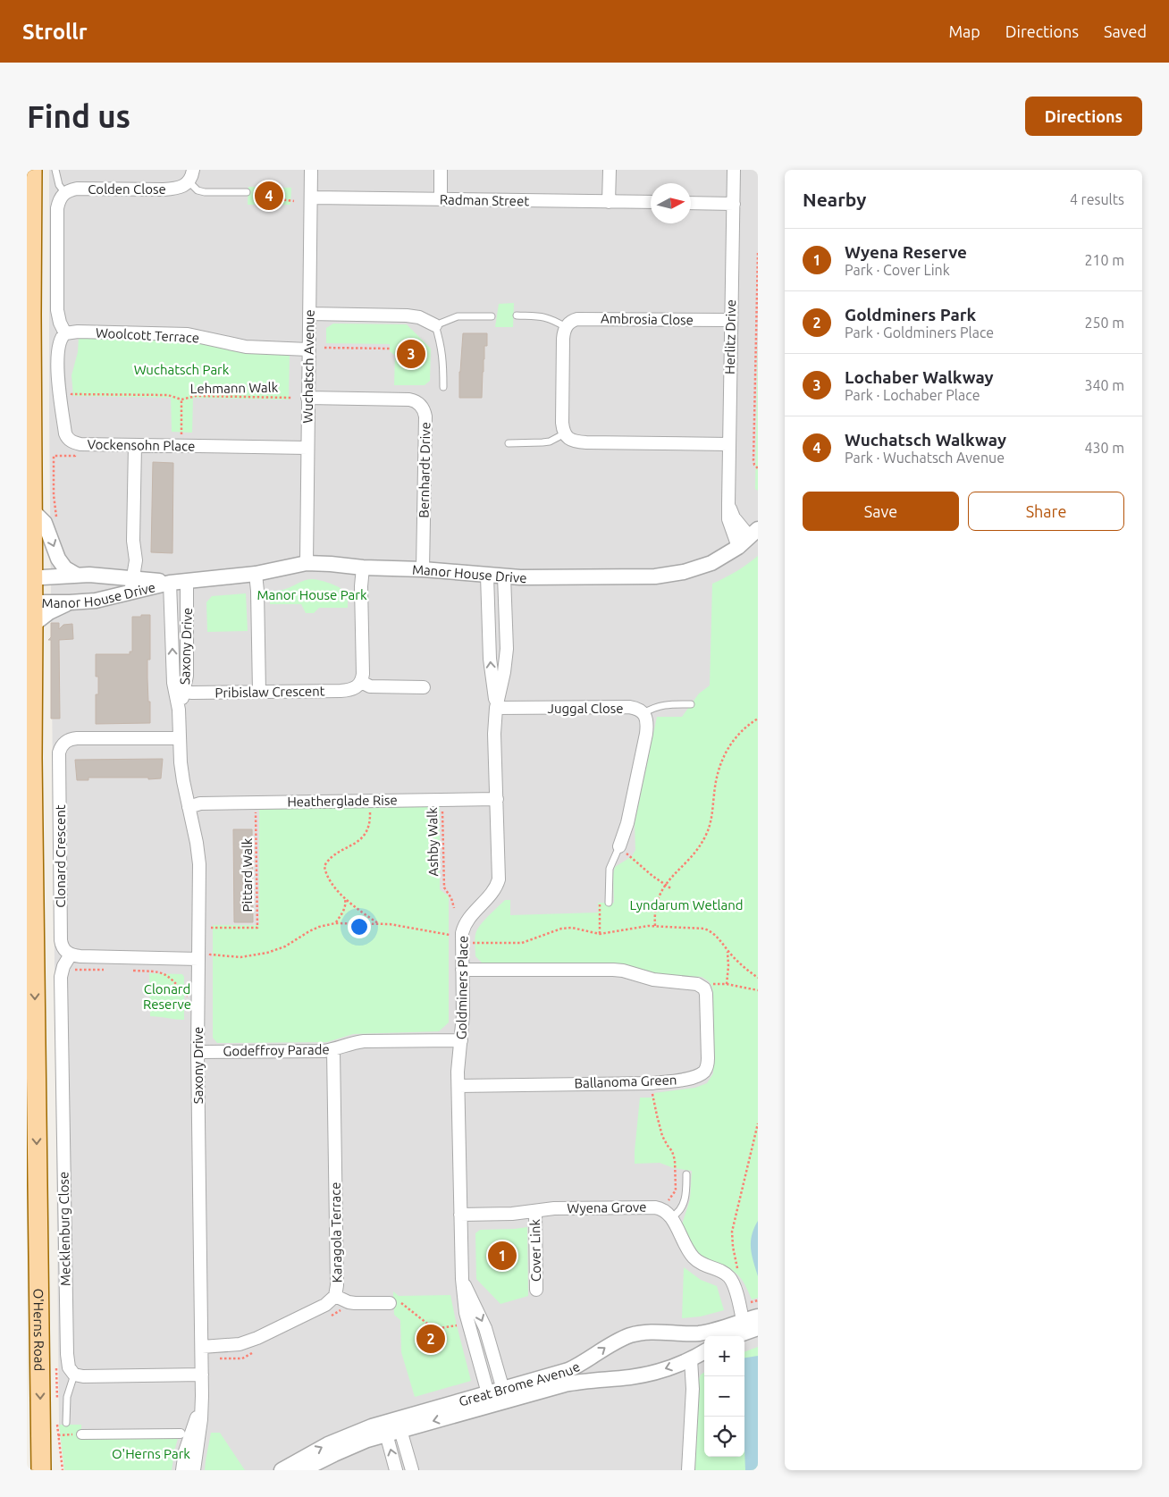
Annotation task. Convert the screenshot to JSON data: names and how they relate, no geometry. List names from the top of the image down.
{
  "streets": {
    "main road": ["O'Herns Road"],
    "street": [
      "Colden Close",
      "Radman Street",
      "Ambrosia Close",
      "Woolcott Terrace",
      "Herlitz Drive",
      "Wuchatsch Avenue",
      "Vockensohn Place",
      "Bernhardt Drive",
      "Manor House Drive",
      "Saxony Drive",
      "Pribislaw Crescent",
      "Juggal Close",
      "Heatherglade Rise",
      "Clonard Crescent",
      "Goldminers Place",
      "Godeffroy Parade",
      "Ballanoma Green",
      "Wyena Grove",
      "Mecklenburg Close",
      "Karagola Terrace",
      "Cover Link",
      "Great Brome Avenue"
    ],
    "path": ["Lehmann Walk", "Ashby Walk", "Pittard Walk"]
  },
  "crossings": [
    ["Radman Street", "Wuchatsch Avenue"],
    ["Ambrosia Close", "Herlitz Drive"],
    ["Woolcott Terrace", "Wuchatsch Avenue"],
    ["Woolcott Terrace", "Vockensohn Place"],
    ["Herlitz Drive", "Manor House Drive"],
    ["Wuchatsch Avenue", "Vockensohn Place"],
    ["Wuchatsch Avenue", "Bernhardt Drive"],
    ["Wuchatsch Avenue", "Manor House Drive"],
    ["Bernhardt Drive", "Manor House Drive"],
    ["Manor House Drive", "Saxony Drive"],
    ["Manor House Drive", "Goldminers Place"],
    ["Manor House Drive", "O'Herns Road"],
    ["Saxony Drive", "Pribislaw Crescent"],
    ["Saxony Drive", "Heatherglade Rise"],
    ["Saxony Drive", "Clonard Crescent"],
    ["Saxony Drive", "Godeffroy Parade"],
    ["Saxony Drive", "Karagola Terrace"],
    ["Juggal Close", "Goldminers Place"],
    ["Heatherglade Rise", "Ashby Walk"],
    ["Heatherglade Rise", "Pittard Walk"],
    ["Heatherglade Rise", "Goldminers Place"],
    ["Clonard Crescent", "Mecklenburg Close"],
    ["Goldminers Place", "Godeffroy Parade"],
    ["Goldminers Place", "Ballanoma Green"],
    ["Goldminers Place", "Wyena Grove"],
    ["Goldminers Place", "Great Brome Avenue"],
    ["Godeffroy Parade", "Karagola Terrace"],
    ["Wyena Grove", "Cover Link"]
  ],
  "one_way": ["O'Herns Road"],
  "parks": [
    "Wuchatsch Park",
    "Manor House Park",
    "Lyndarum Wetland",
    "Clonard Reserve",
    "O'Herns Park"
  ],
  "north": "right",
  "page": {
    "header": "Strollr",
    "nav": ["Map", "Directions", "Saved"],
    "buttons": [
      "Directions",
      ["Save", "Share"]
    ],
    "title": "Find us",
    "heading": ["Nearby", "4 results"],
    "pins": [
      "4",
      "3",
      "1",
      "2"
    ],
    "list": [
      {
        "mark": "1",
        "name": "Wyena Reserve",
        "note": "Park · Cover Link",
        "value": "210 m"
      },
      {
        "mark": "2",
        "name": "Goldminers Park",
        "note": "Park · Goldminers Place",
        "value": "250 m"
      },
      {
        "mark": "3",
        "name": "Lochaber Walkway",
        "note": "Park · Lochaber Place",
        "value": "340 m"
      },
      {
        "mark": "4",
        "name": "Wuchatsch Walkway",
        "note": "Park · Wuchatsch Avenue",
        "value": "430 m"
      }
    ],
    "map_buttons": ["+", "−"]
  }
}
